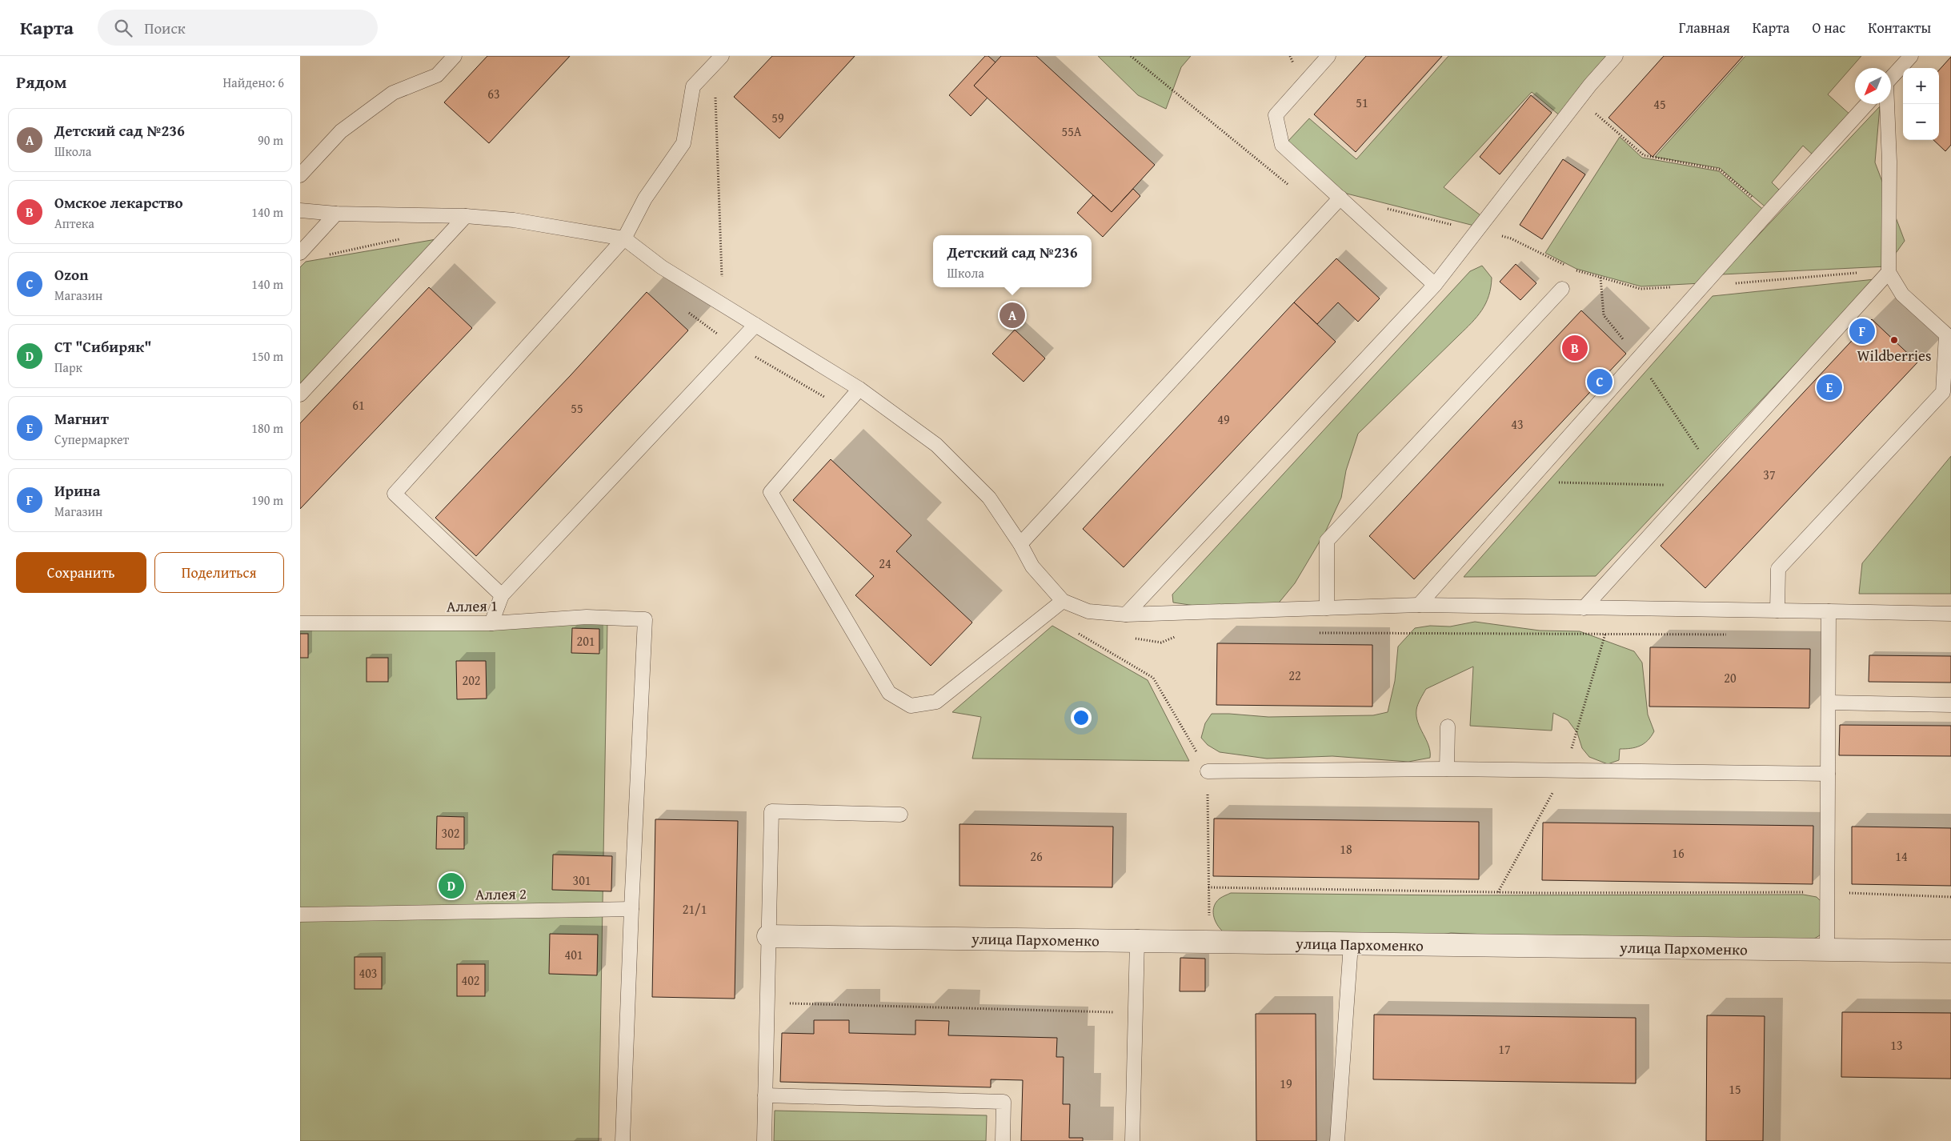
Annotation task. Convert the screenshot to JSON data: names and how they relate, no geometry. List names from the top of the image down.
{
  "streets": {
    "street": ["улица Пархоменко"],
    "lane": ["Аллея 1", "Аллея 2"]
  },
  "crossings": [
    ["Аллея 1", "Аллея 2"]
  ],
  "places": ["Wildberries"],
  "house_numbers": [
    "63",
    "51",
    "45",
    "59",
    "55А",
    "61",
    "55",
    "49",
    "43",
    "37",
    "24",
    "201",
    "22",
    "20",
    "202",
    "302",
    "18",
    "16",
    "26",
    "14",
    "301",
    "21/1",
    "401",
    "403",
    "402",
    "13",
    "17",
    "19",
    "15"
  ],
  "north": "bottom left",
  "page": {
    "header": "Карта",
    "search": "Поиск",
    "nav": [
      "Главная",
      "Карта",
      "О нас",
      "Контакты"
    ],
    "heading": ["Рядом", "Найдено: 6"],
    "map_buttons": ["+", "−"],
    "list": [
      {
        "mark": "A",
        "name": "Детский сад №236",
        "note": "Школа",
        "value": "90 m"
      },
      {
        "mark": "B",
        "name": "Омское лекарство",
        "note": "Аптека",
        "value": "140 m"
      },
      {
        "mark": "C",
        "name": "Ozon",
        "note": "Магазин",
        "value": "140 m"
      },
      {
        "mark": "D",
        "name": "СТ \"Сибиряк\"",
        "note": "Парк",
        "value": "150 m"
      },
      {
        "mark": "E",
        "name": "Магнит",
        "note": "Супермаркет",
        "value": "180 m"
      },
      {
        "mark": "F",
        "name": "Ирина",
        "note": "Магазин",
        "value": "190 m"
      }
    ],
    "popup": ["Детский сад №236", "Школа"],
    "pins": [
      "A",
      "F",
      "B",
      "C",
      "E",
      "D"
    ],
    "buttons": ["Сохранить", "Поделиться"]
  }
}
